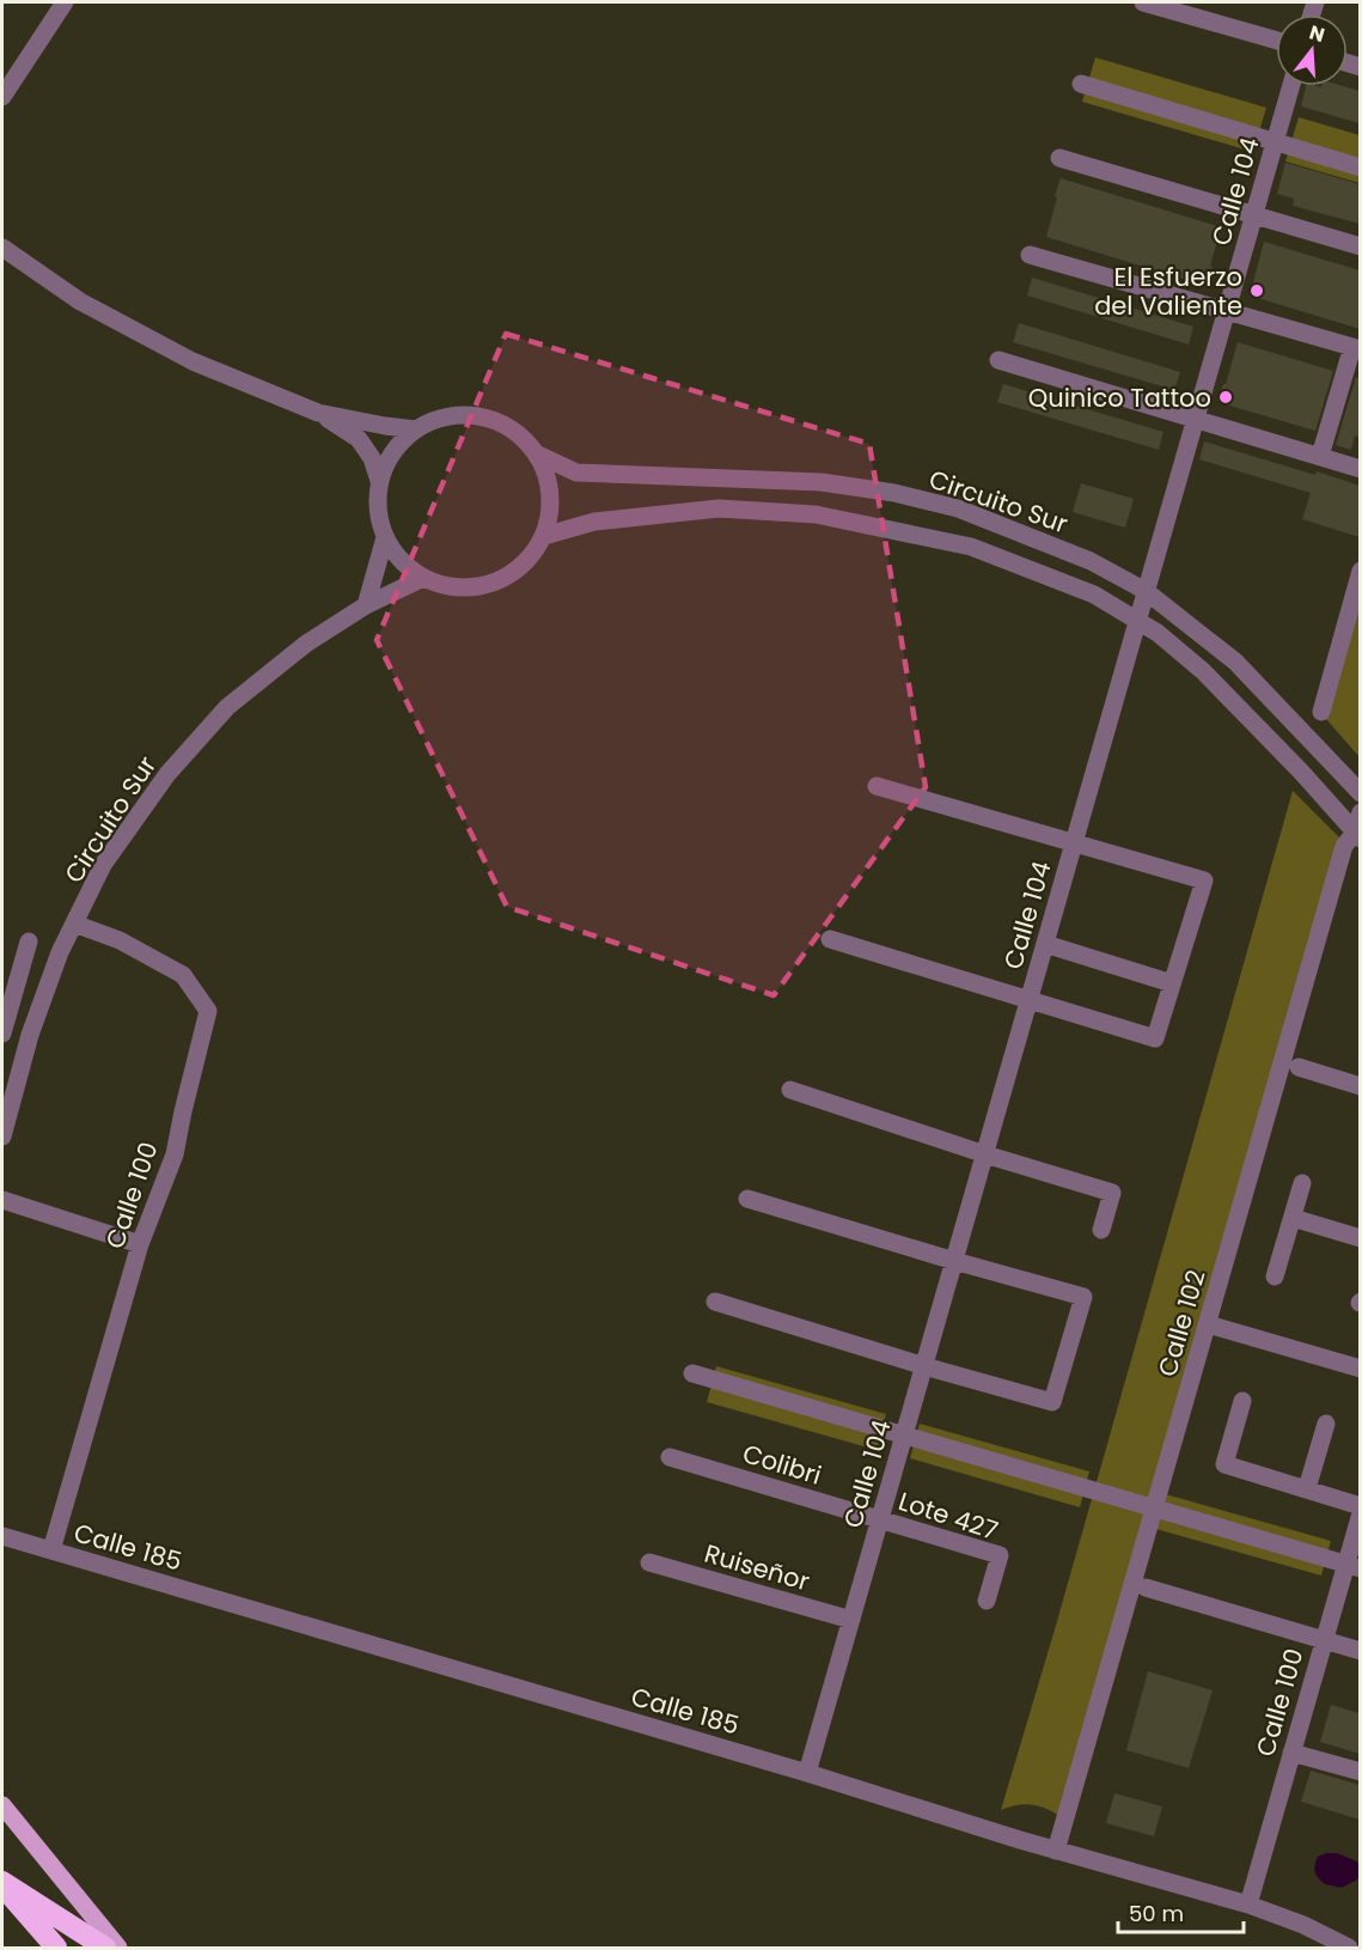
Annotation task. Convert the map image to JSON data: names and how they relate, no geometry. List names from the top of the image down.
{
  "streets": {
    "street": [
      "Calle 104",
      "Circuito Sur",
      "Calle 100",
      "Calle 102",
      "Colibri",
      "Lote 427",
      "Calle 185",
      "Ruiseñor"
    ]
  },
  "crossings": [
    ["Calle 104", "Circuito Sur"],
    ["Calle 104", "Colibri"],
    ["Calle 104", "Lote 427"],
    ["Calle 104", "Calle 185"],
    ["Calle 104", "Ruiseñor"],
    ["Circuito Sur", "Calle 100"],
    ["Circuito Sur", "Calle 102"],
    ["Calle 100", "Calle 185"],
    ["Calle 102", "Calle 185"],
    ["Colibri", "Lote 427"]
  ],
  "places": ["El Esfuerzo del Valiente", "Quinico Tattoo"],
  "scale_bar": "50 m",
  "north": "top"
}
